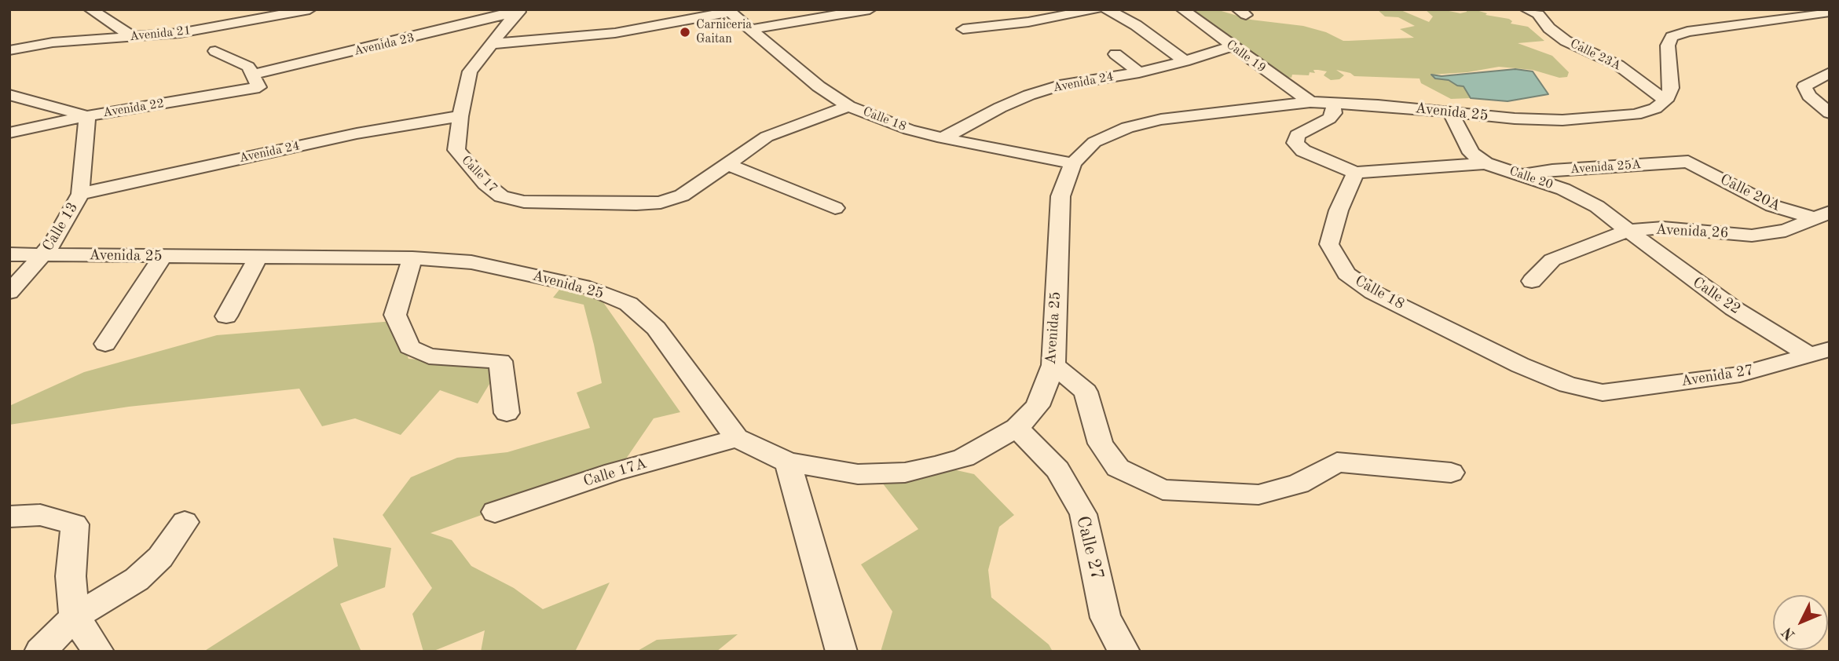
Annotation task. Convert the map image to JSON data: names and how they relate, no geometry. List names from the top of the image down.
{
  "streets": {
    "street": [
      "Avenida 21",
      "Avenida 23",
      "Calle 23A",
      "Calle 19",
      "Avenida 24",
      "Avenida 22",
      "Avenida 25",
      "Calle 18",
      "Avenida 25A",
      "Calle 17",
      "Calle 20",
      "Calle 20A",
      "Calle 13",
      "Avenida 26",
      "Calle 22",
      "Avenida 27",
      "Calle 17A",
      "Calle 27"
    ]
  },
  "crossings": [
    ["Avenida 23", "Avenida 22"],
    ["Avenida 23", "Calle 17"],
    ["Calle 23A", "Avenida 25"],
    ["Calle 19", "Avenida 24"],
    ["Calle 19", "Avenida 25"],
    ["Avenida 24", "Calle 18"],
    ["Avenida 24", "Calle 17"],
    ["Avenida 24", "Calle 13"],
    ["Avenida 22", "Calle 13"],
    ["Avenida 25", "Calle 18"],
    ["Avenida 25", "Calle 20"],
    ["Avenida 25", "Calle 13"],
    ["Avenida 25", "Calle 17A"],
    ["Avenida 25", "Calle 27"],
    ["Calle 18", "Avenida 27"],
    ["Avenida 25A", "Calle 20"],
    ["Avenida 25A", "Calle 20A"],
    ["Calle 20", "Avenida 26"],
    ["Calle 20", "Calle 22"],
    ["Calle 20A", "Avenida 26"],
    ["Avenida 26", "Calle 22"],
    ["Calle 22", "Avenida 27"]
  ],
  "places": ["Carniceria Gaitan"],
  "north": "bottom left"
}
